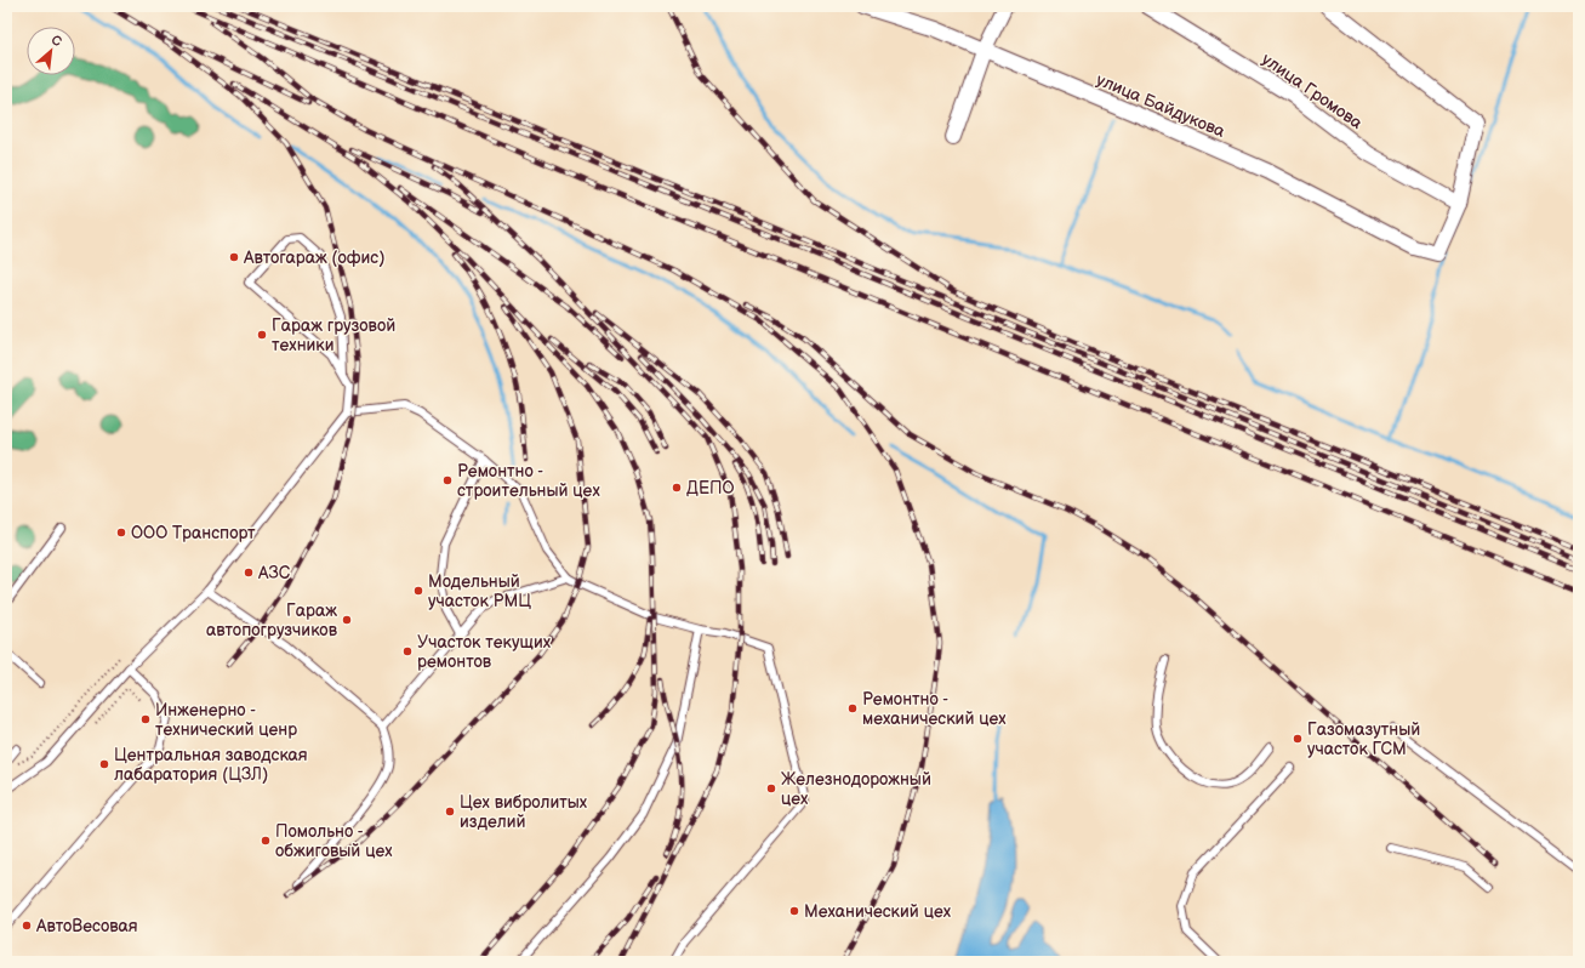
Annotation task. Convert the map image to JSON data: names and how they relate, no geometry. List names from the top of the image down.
{
  "streets": {
    "street": ["улица Громова", "улица Байдукова"]
  },
  "crossings": [
    ["улица Громова", "улица Байдукова"]
  ],
  "places": [
    "Автогараж (офис)",
    "Гараж грузовой техники",
    "Ремонтно - строительный цех",
    "ДЕПО",
    "ООО Транспорт",
    "АЗС",
    "Модельный участок РМЦ",
    "Гараж автопогрузчиков",
    "Участок текущих ремонтов",
    "Ремонтно - механический цех",
    "Инженерно - технический ценр",
    "Газомазутный участок ГСМ",
    "Центральная заводская лабаратория (ЦЗЛ)",
    "Железнодорожный цех",
    "Цех вибролитых изделий",
    "Помольно - обжиговый цех",
    "Механический цех",
    "АвтоВесовая"
  ],
  "north": "top right"
}
